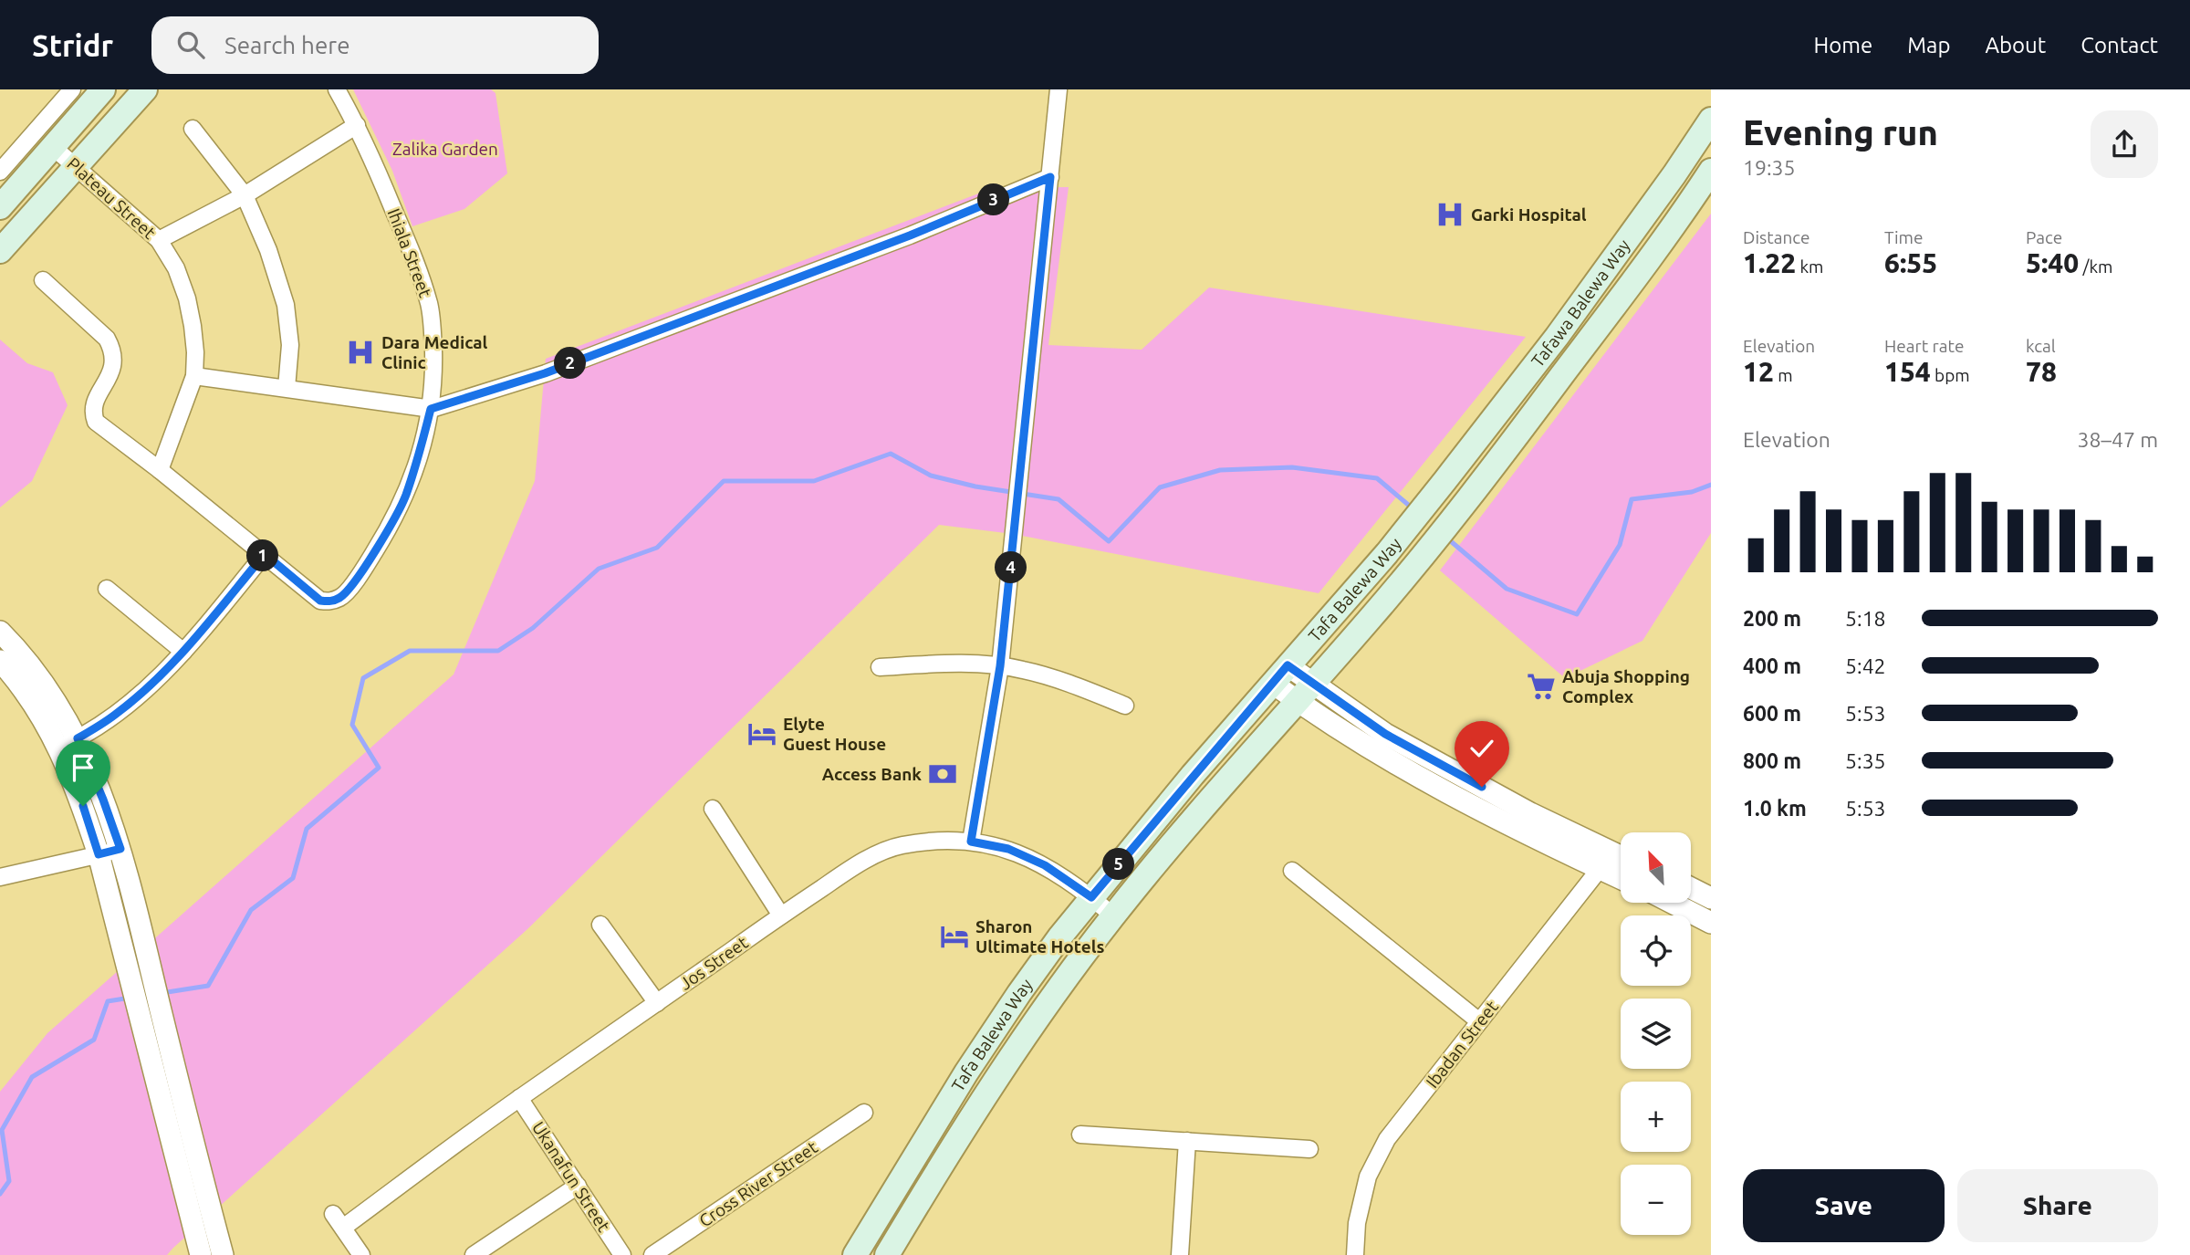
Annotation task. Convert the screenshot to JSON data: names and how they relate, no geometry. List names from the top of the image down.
{
  "streets": {
    "main road": ["Tafawa Balewa Way", "Tafa Balewa Way"],
    "street": [
      "Plateau Street",
      "Ihiala Street",
      "Jos Street",
      "Ibadan Street",
      "Ukanafun Street",
      "Cross River Street"
    ]
  },
  "crossings": [
    ["Plateau Street", "Ihiala Street"],
    ["Tafawa Balewa Way", "Tafa Balewa Way"],
    ["Tafa Balewa Way", "Jos Street"],
    ["Jos Street", "Ukanafun Street"]
  ],
  "parks": ["Zalika Garden"],
  "places": {
    "hospital": ["Garki Hospital", "Dara Medical Clinic"],
    "supermarket": ["Abuja Shopping Complex"],
    "hotel": ["Elyte Guest House", "Sharon Ultimate Hotels"],
    "bank": ["Access Bank"]
  },
  "north": "top left",
  "page": {
    "header": "Stridr",
    "search": "Search here",
    "nav": [
      "Home",
      "Map",
      "About",
      "Contact"
    ],
    "heading": ["Evening run", "19:35"],
    "pins": [
      "3",
      "2",
      "1",
      "4",
      "5"
    ],
    "stats": [
      ["Distance", "1.22 km"],
      ["Time", "6:55"],
      ["Pace", "5:40 /km"],
      ["Elevation", "12 m"],
      ["Heart rate", "154 bpm"],
      ["kcal", "78"]
    ],
    "chart": ["Elevation", "38–47 m"],
    "list": [
      {
        "name": "200 m",
        "note": "5:18"
      },
      {
        "name": "400 m",
        "note": "5:42"
      },
      {
        "name": "600 m",
        "note": "5:53"
      },
      {
        "name": "800 m",
        "note": "5:35"
      },
      {
        "name": "1.0 km",
        "note": "5:53"
      }
    ],
    "map_buttons": ["+", "−"],
    "buttons": ["Save", "Share"]
  }
}
